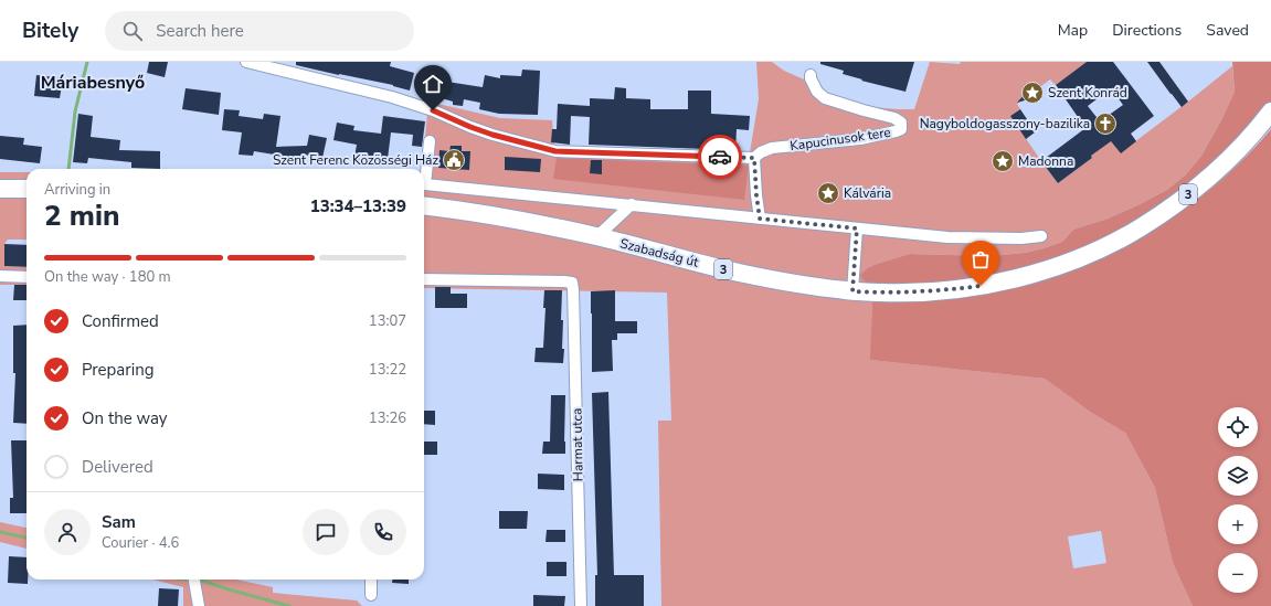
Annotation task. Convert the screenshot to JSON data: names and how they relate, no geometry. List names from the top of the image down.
{
  "streets": {
    "main road": ["3", "Szabadság út"],
    "street": ["Kapucinusok tere", "Harmat utca"]
  },
  "districts": ["Máriabesnyő"],
  "places": {
    "place": ["Szent Konrád", "Madonna", "Kálvária"],
    "church": ["Nagyboldogasszony-bazilika"],
    "public building": ["Szent Ferenc Közösségi Ház"]
  },
  "page": {
    "header": "Bitely",
    "search": "Search here",
    "nav": ["Map", "Directions", "Saved"],
    "heading": ["2 min", "Arriving in", "13:34–13:39"],
    "panel": ["Sam", "Courier · 4.6"],
    "bar": "On the way · 180 m",
    "list": [
      ["Confirmed", "13:07"],
      ["Preparing", "13:22"],
      ["On the way", "13:26"],
      "Delivered"
    ],
    "map_buttons": ["+", "−"]
  }
}
